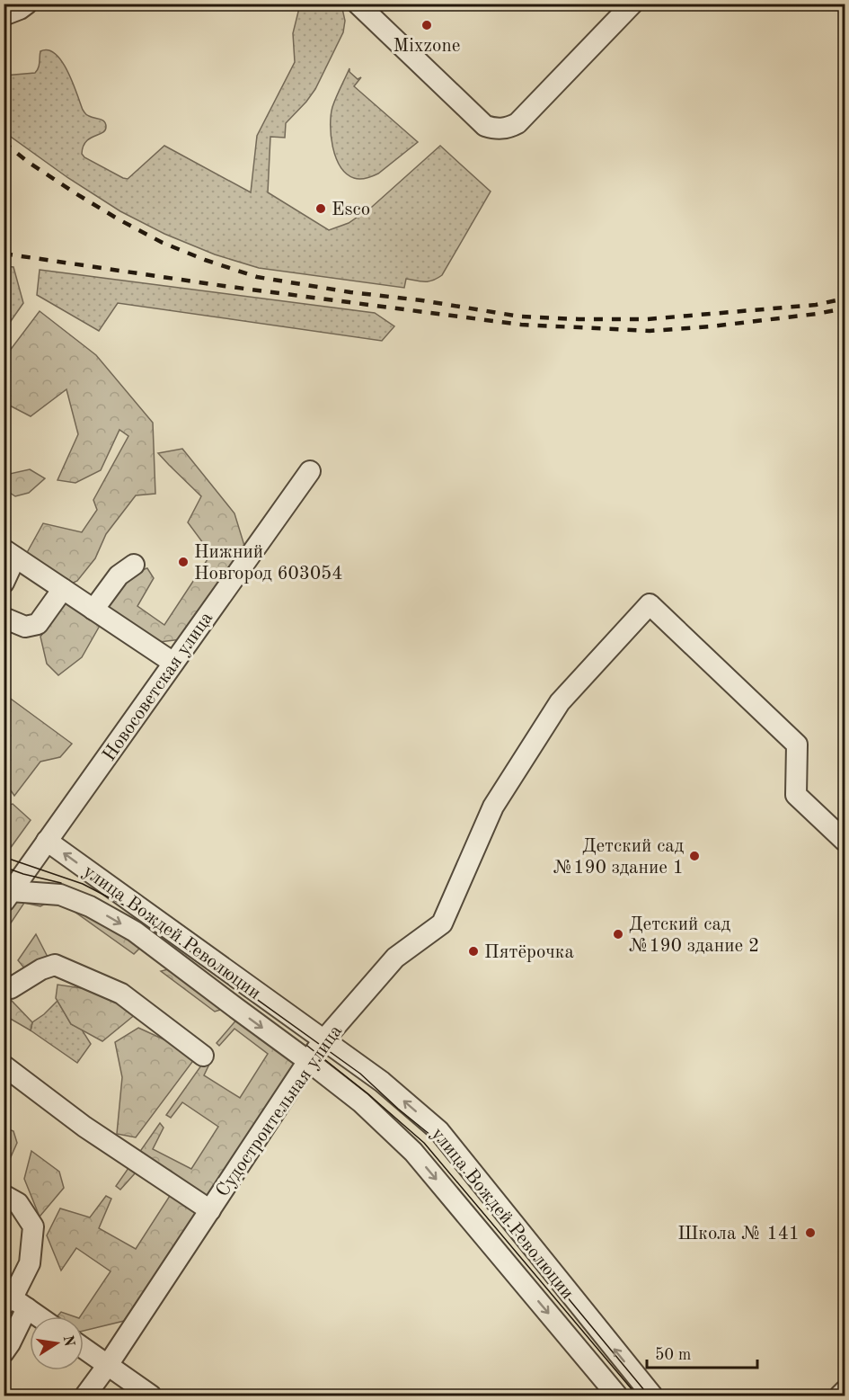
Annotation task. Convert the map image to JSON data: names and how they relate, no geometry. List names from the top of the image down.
{
  "streets": {
    "street": ["Новосоветская улица", "улица Вождей Революции", "Судостроительная улица"]
  },
  "crossings": [
    ["Новосоветская улица", "улица Вождей Революции"],
    ["улица Вождей Революции", "Судостроительная улица"]
  ],
  "places": [
    "Mixzone",
    "Esco",
    "Нижний Новгород 603054",
    "Детский сад №190 здание 1",
    "Детский сад №190 здание 2",
    "Пятёрочка",
    "Школа № 141"
  ],
  "scale_bar": "50 m",
  "north": "right"
}
